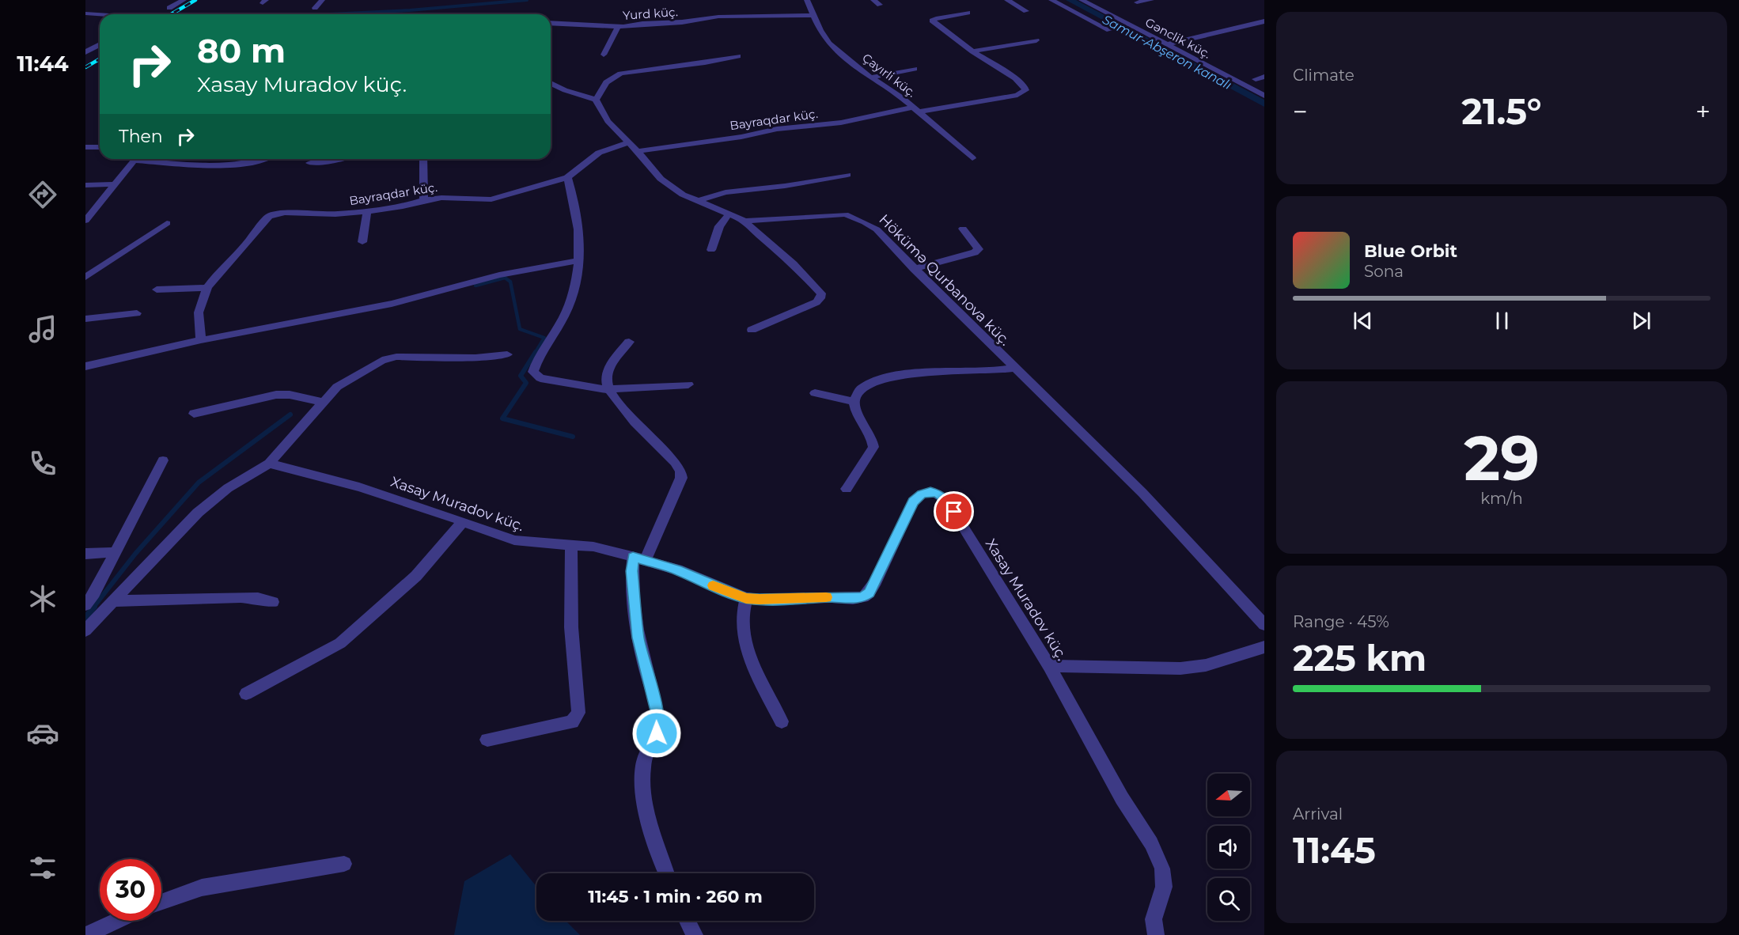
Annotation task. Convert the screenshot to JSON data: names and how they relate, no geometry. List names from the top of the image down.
{
  "streets": {
    "street": [
      "Yurd küç.",
      "Gənclik küç.",
      "Çayırli küç.",
      "Bayraqdar küç.",
      "Hökümə Qurbanova küç.",
      "Xasay Muradov küç."
    ]
  },
  "crossings": [
    ["Yurd küç.", "Çayırli küç."],
    ["Çayırli küç.", "Bayraqdar küç."],
    ["Bayraqdar küç.", "Hökümə Qurbanova küç."]
  ],
  "water": ["Samur-Abşeron kanalı"],
  "north": "left",
  "page": {
    "tabs": "11:44",
    "tile": [
      "Climate",
      ["29", "km/h"],
      ["Range · 45%", "225 km"],
      ["Arrival", "11:45"]
    ],
    "turn": ["80 m", "Xasay Muradov küç."],
    "heat": ["−", "21.5°", "+"],
    "then": "Then",
    "song": ["Blue Orbit", "Sona"],
    "limit": "30",
    "trip": "11:45 · 1 min · 260 m"
  }
}
